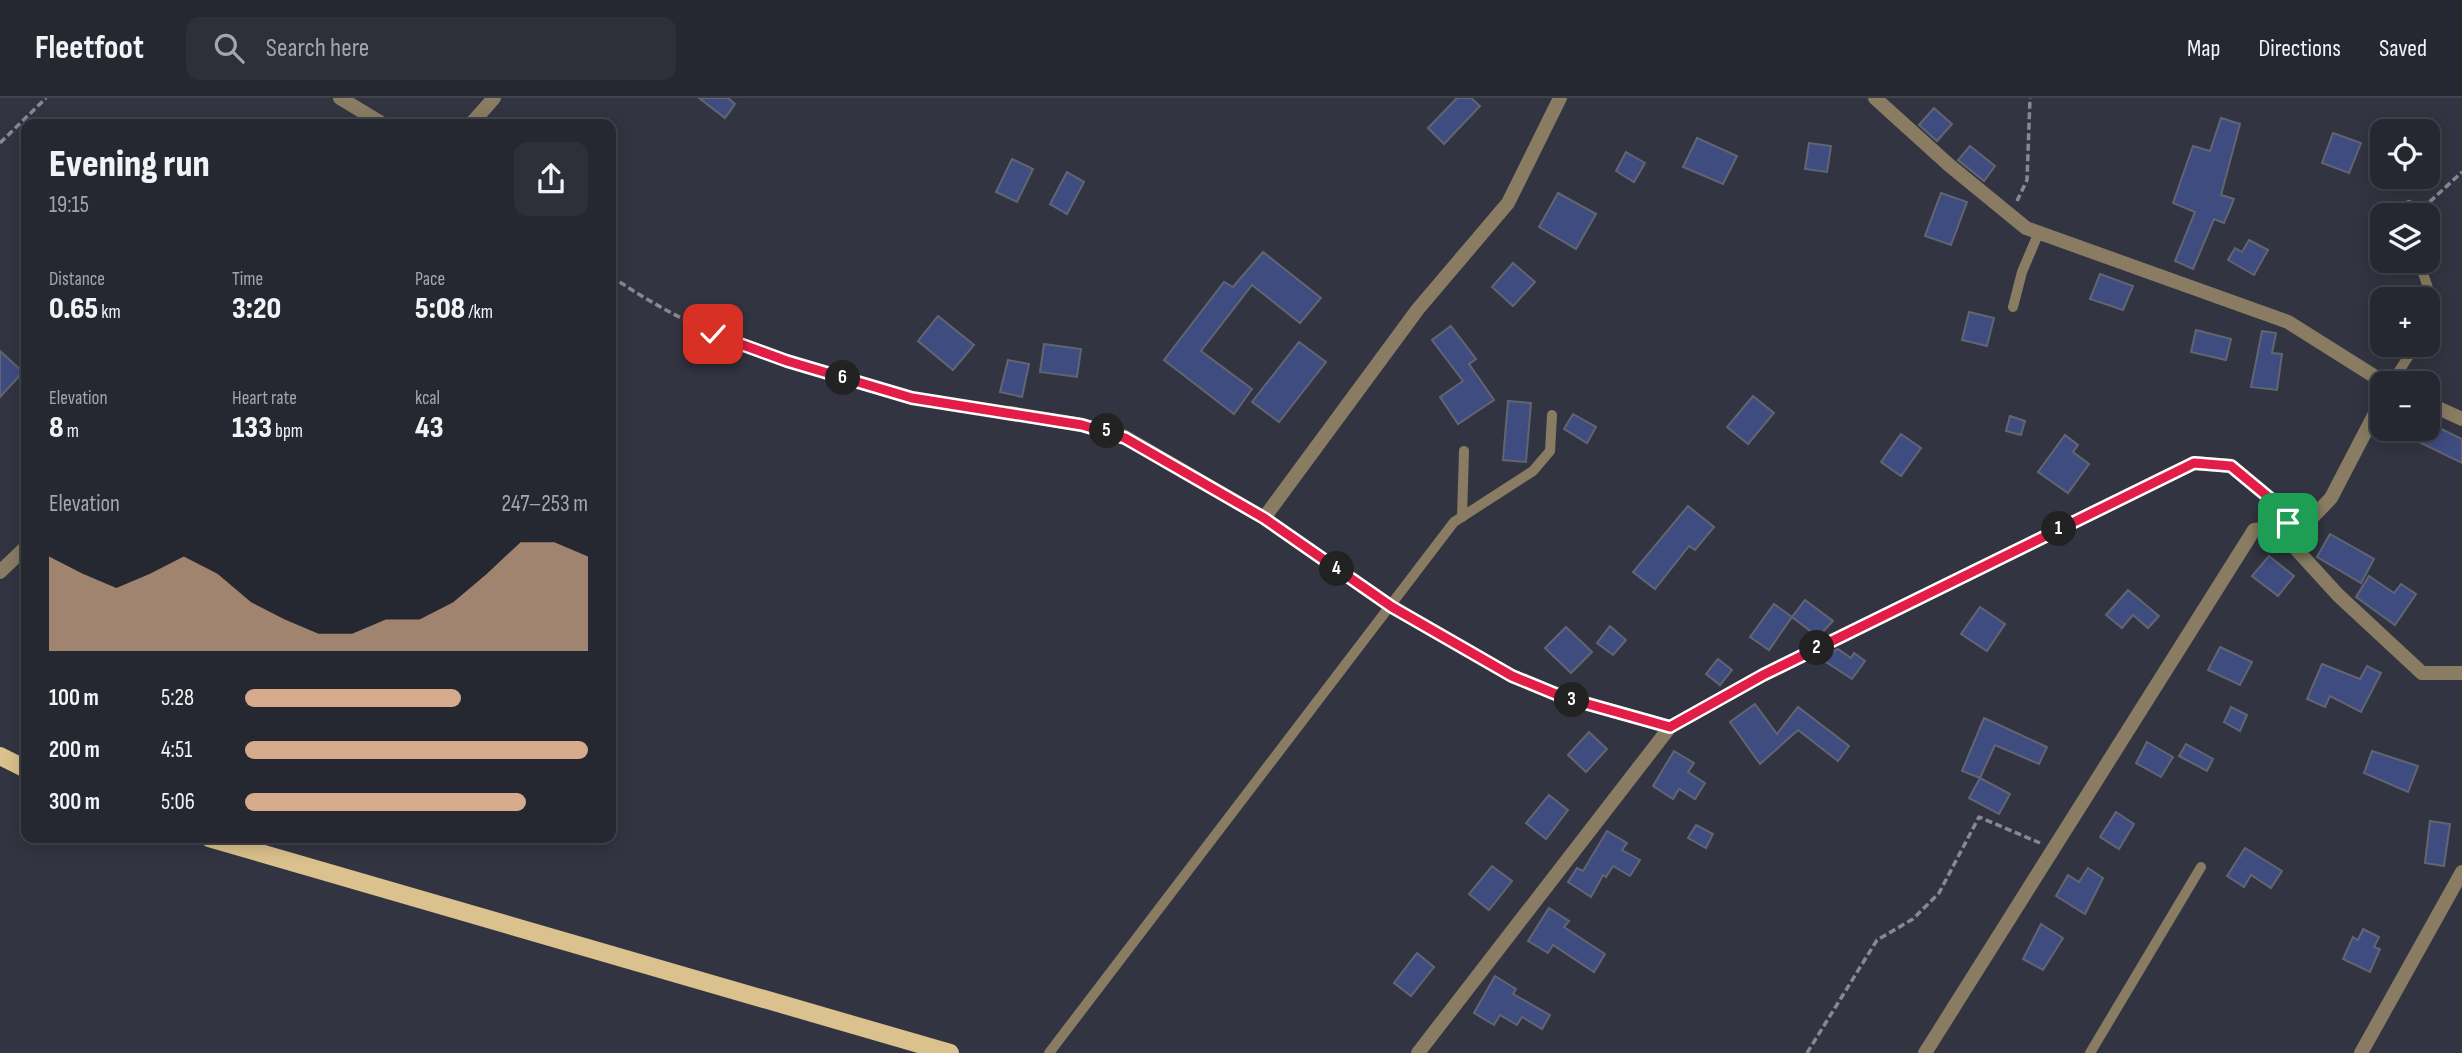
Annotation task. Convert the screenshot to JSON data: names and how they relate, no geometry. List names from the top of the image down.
{
  "page": {
    "header": "Fleetfoot",
    "search": "Search here",
    "nav": ["Map", "Directions", "Saved"],
    "map_buttons": ["+", "−"],
    "heading": ["Evening run", "19:15"],
    "stats": [
      ["Distance", "0.65 km"],
      ["Time", "3:20"],
      ["Pace", "5:08 /km"],
      ["Elevation", "8 m"],
      ["Heart rate", "133 bpm"],
      ["kcal", "43"]
    ],
    "pins": [
      "6",
      "5",
      "1",
      "4",
      "2",
      "3"
    ],
    "chart": ["Elevation", "247–253 m"],
    "list": [
      {
        "name": "100 m",
        "note": "5:28"
      },
      {
        "name": "200 m",
        "note": "4:51"
      },
      {
        "name": "300 m",
        "note": "5:06"
      }
    ]
  }
}
